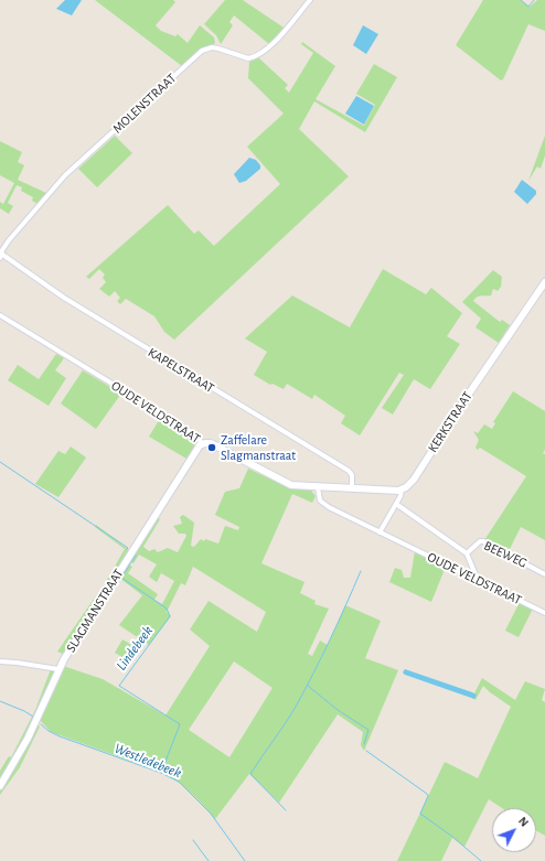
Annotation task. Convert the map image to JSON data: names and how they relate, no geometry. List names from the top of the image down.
{
  "streets": {
    "main road": ["OUDE VELDSTRAAT", "KERKSTRAAT", "SLAGMANSTRAAT"],
    "street": ["MOLENSTRAAT", "KAPELSTRAAT", "BEEWEG"]
  },
  "crossings": [
    ["MOLENSTRAAT", "KAPELSTRAAT"],
    ["OUDE VELDSTRAAT", "BEEWEG"],
    ["OUDE VELDSTRAAT", "SLAGMANSTRAAT"]
  ],
  "water": ["Lindebeek", "Westledebeek"],
  "places": ["Zaffelare Slagmanstraat"],
  "north": "top right"
}
